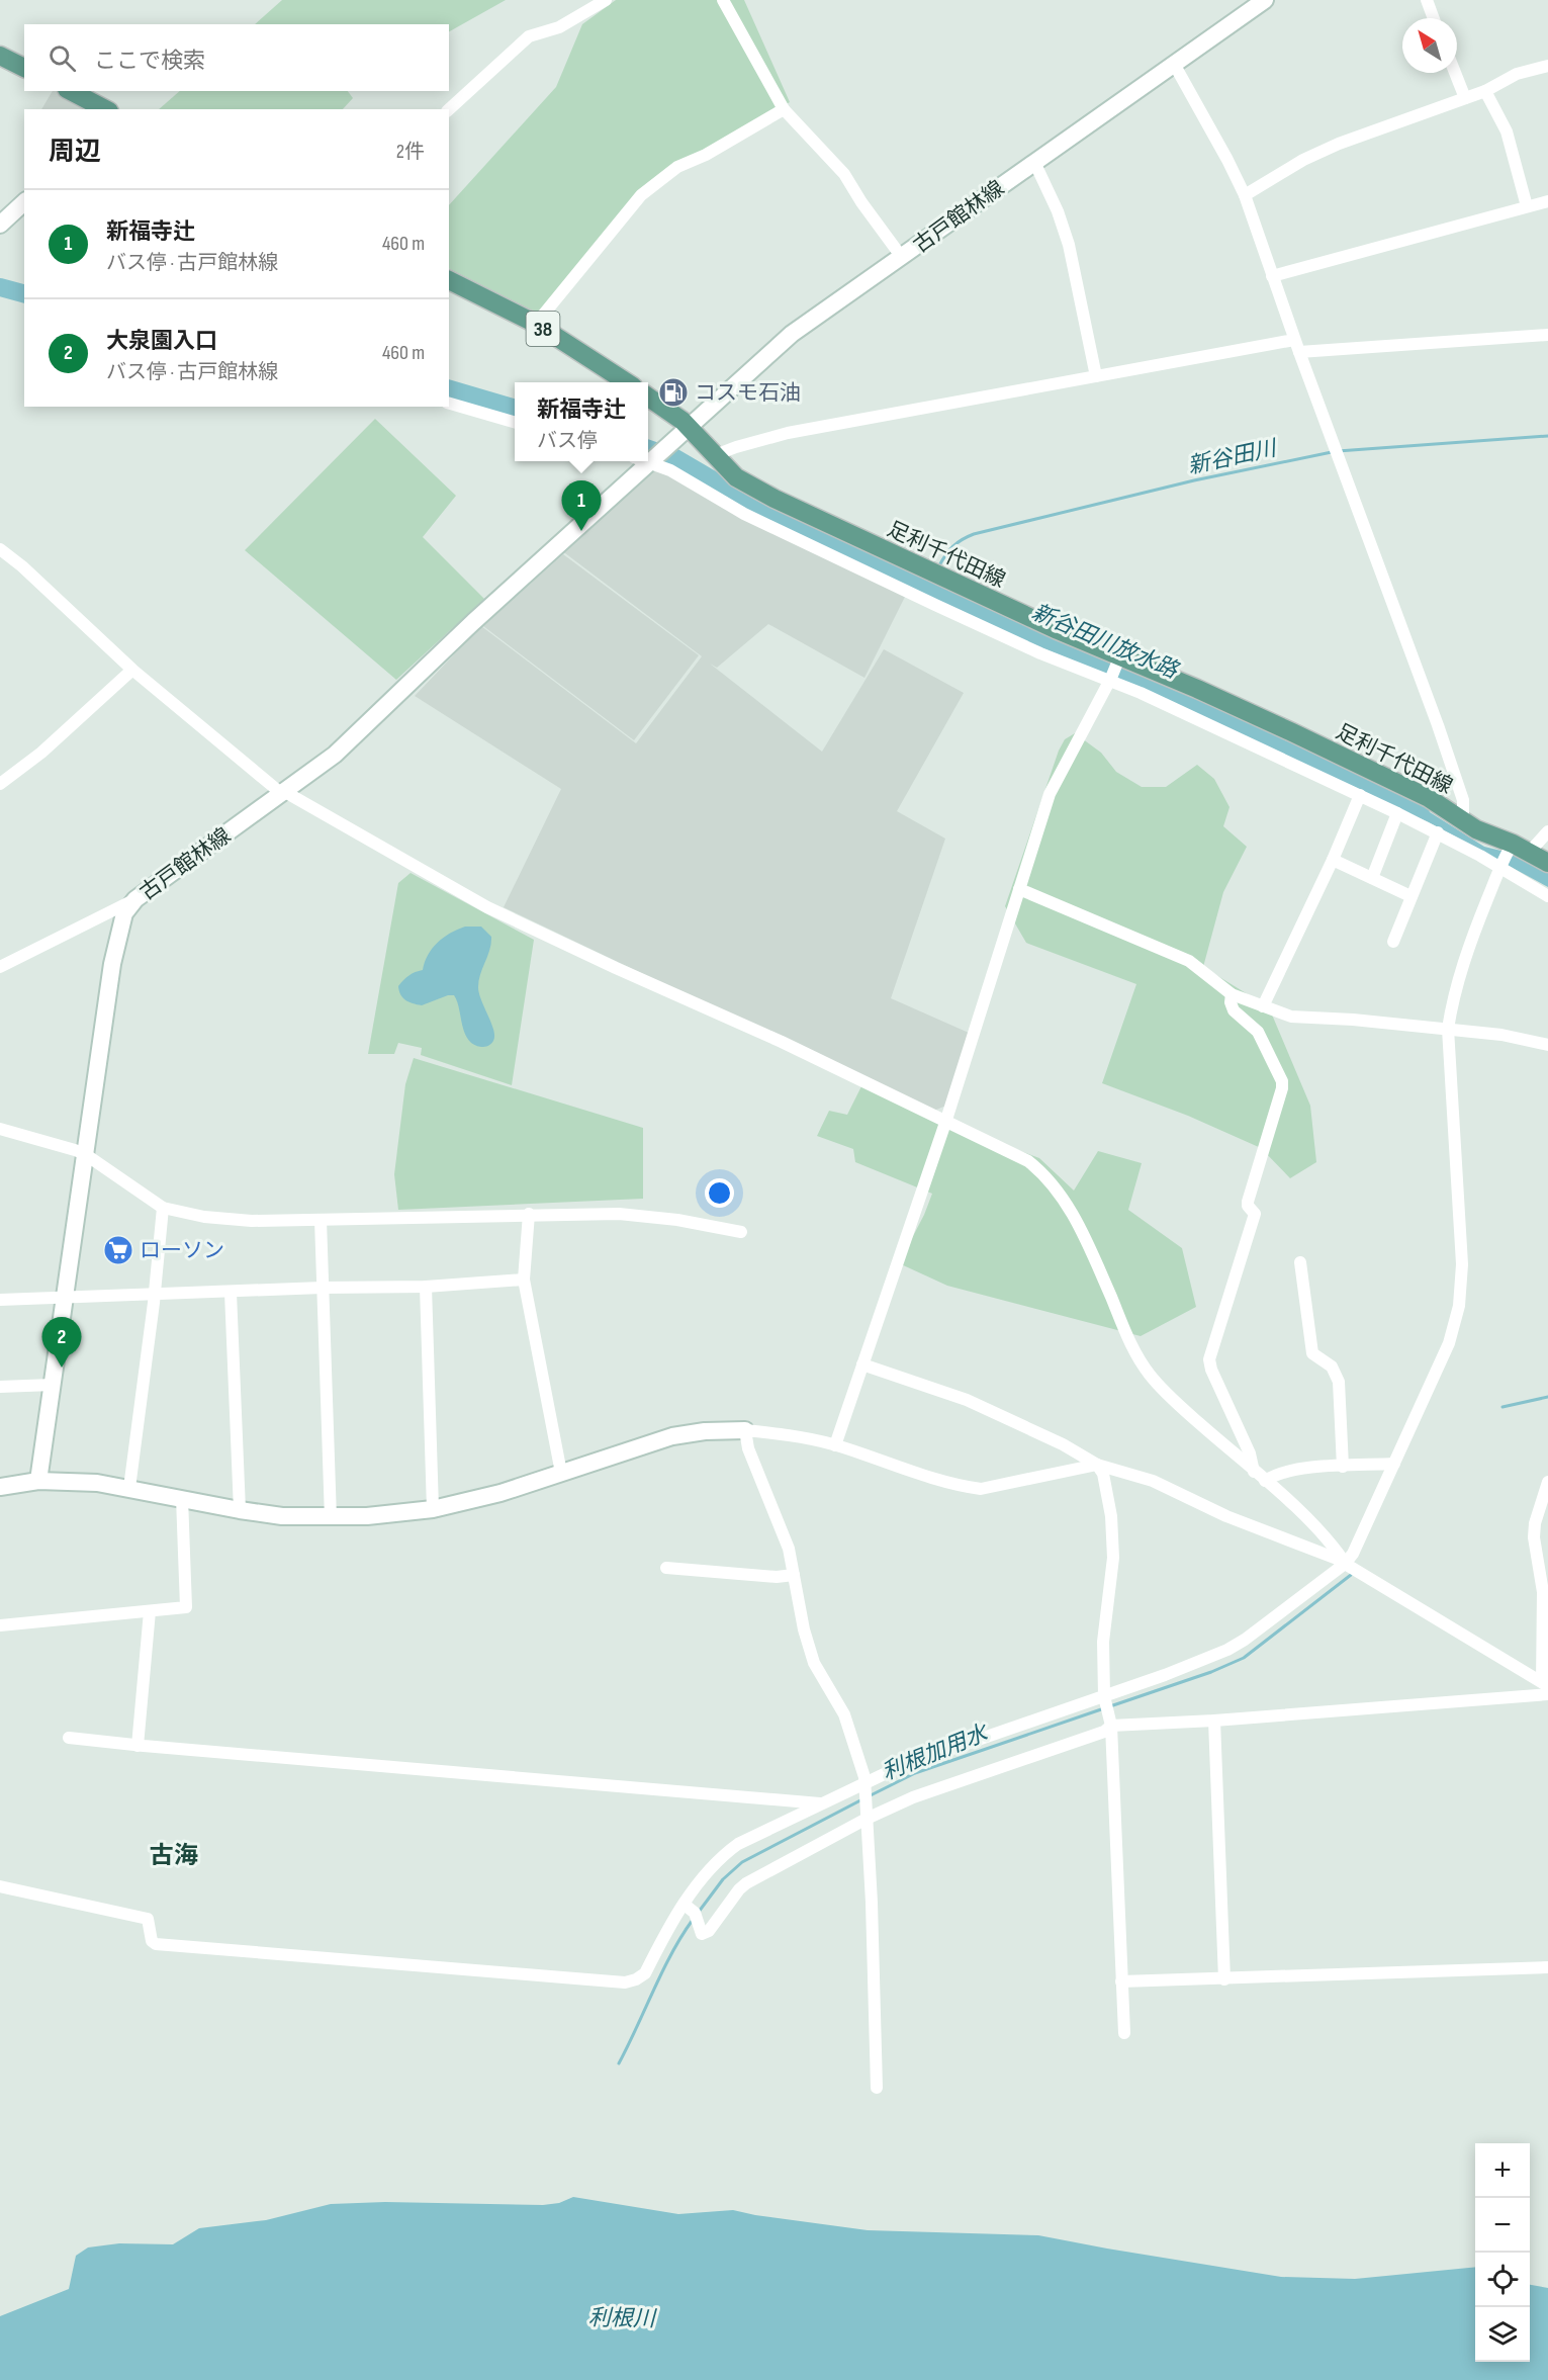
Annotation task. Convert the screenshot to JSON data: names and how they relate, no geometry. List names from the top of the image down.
{
  "streets": {
    "main road": ["古戸館林線", "38", "足利千代田線"]
  },
  "crossings": [
    ["古戸館林線", "足利千代田線"]
  ],
  "districts": ["古海"],
  "water": [
    "新谷田川",
    "新谷田川放水路",
    "利根加用水",
    "利根川"
  ],
  "places": {
    "fuel station": ["コスモ石油"],
    "supermarket": ["ローソン"]
  },
  "north": "top left",
  "page": {
    "search": "ここで検索",
    "heading": ["周辺", "2件"],
    "list": [
      {
        "mark": "1",
        "name": "新福寺辻",
        "note": "バス停 · 古戸館林線",
        "value": "460 m"
      },
      {
        "mark": "2",
        "name": "大泉園入口",
        "note": "バス停 · 古戸館林線",
        "value": "460 m"
      }
    ],
    "popup": ["新福寺辻", "バス停"],
    "pins": ["1", "2"],
    "map_buttons": ["+", "−"]
  }
}
